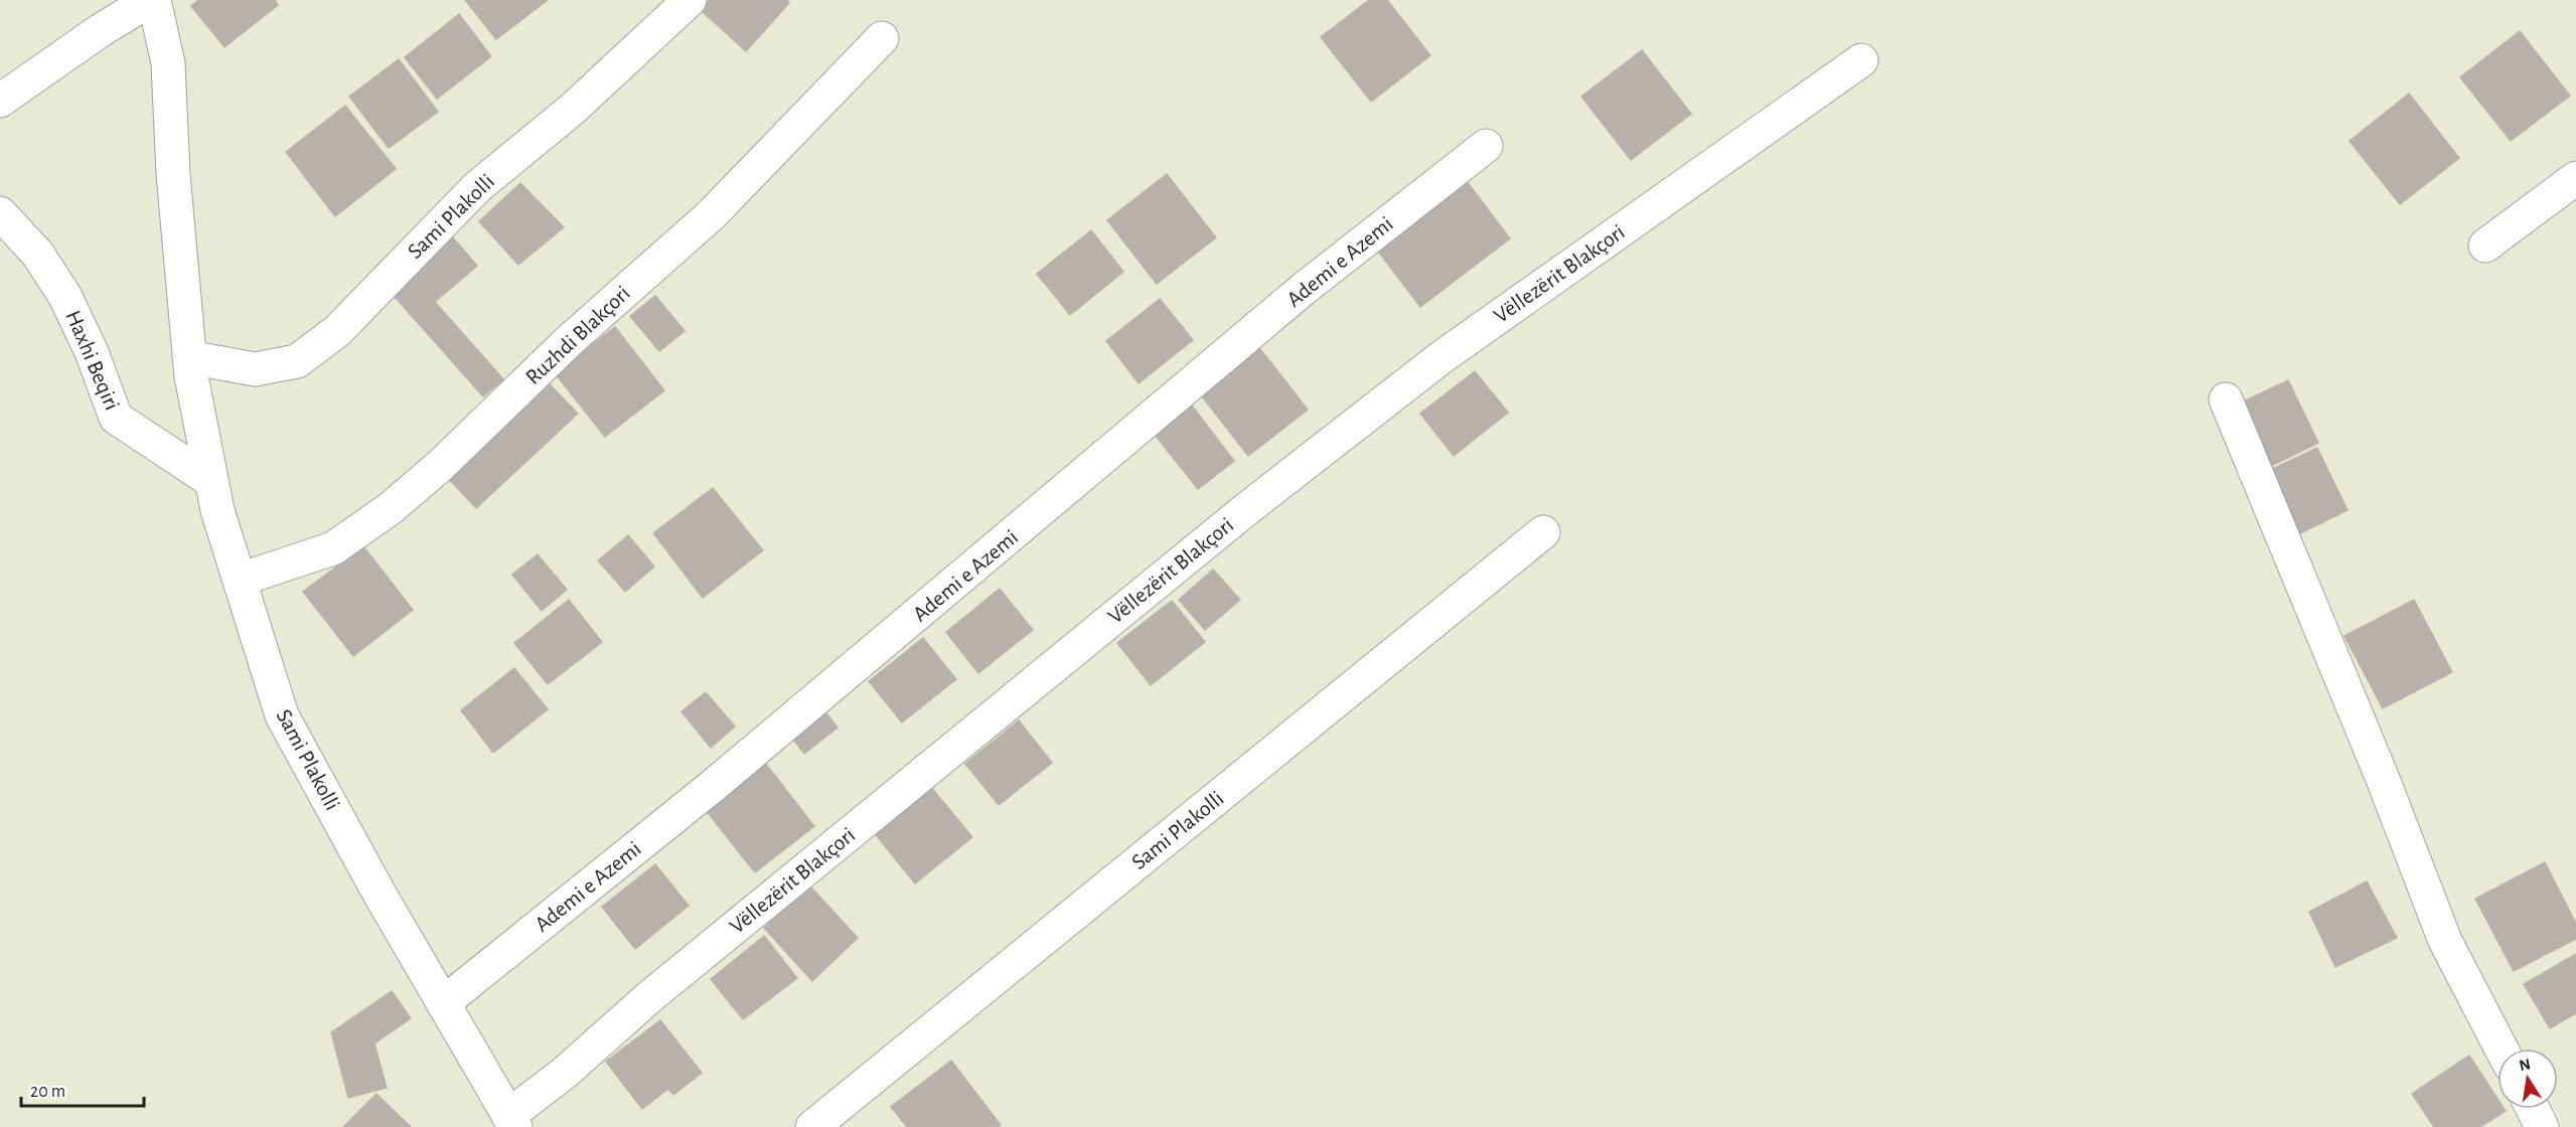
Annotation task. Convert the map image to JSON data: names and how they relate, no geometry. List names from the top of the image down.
{
  "streets": {
    "street": [
      "Sami Plakolli",
      "Ademi e Azemi",
      "Vëllezërit Blakçori",
      "Ruzhdi Blakçori",
      "Haxhi Beqiri"
    ]
  },
  "crossings": [
    ["Sami Plakolli", "Ademi e Azemi"],
    ["Sami Plakolli", "Vëllezërit Blakçori"],
    ["Sami Plakolli", "Ruzhdi Blakçori"],
    ["Sami Plakolli", "Haxhi Beqiri"]
  ],
  "scale_bar": "20 m",
  "north": "top"
}
